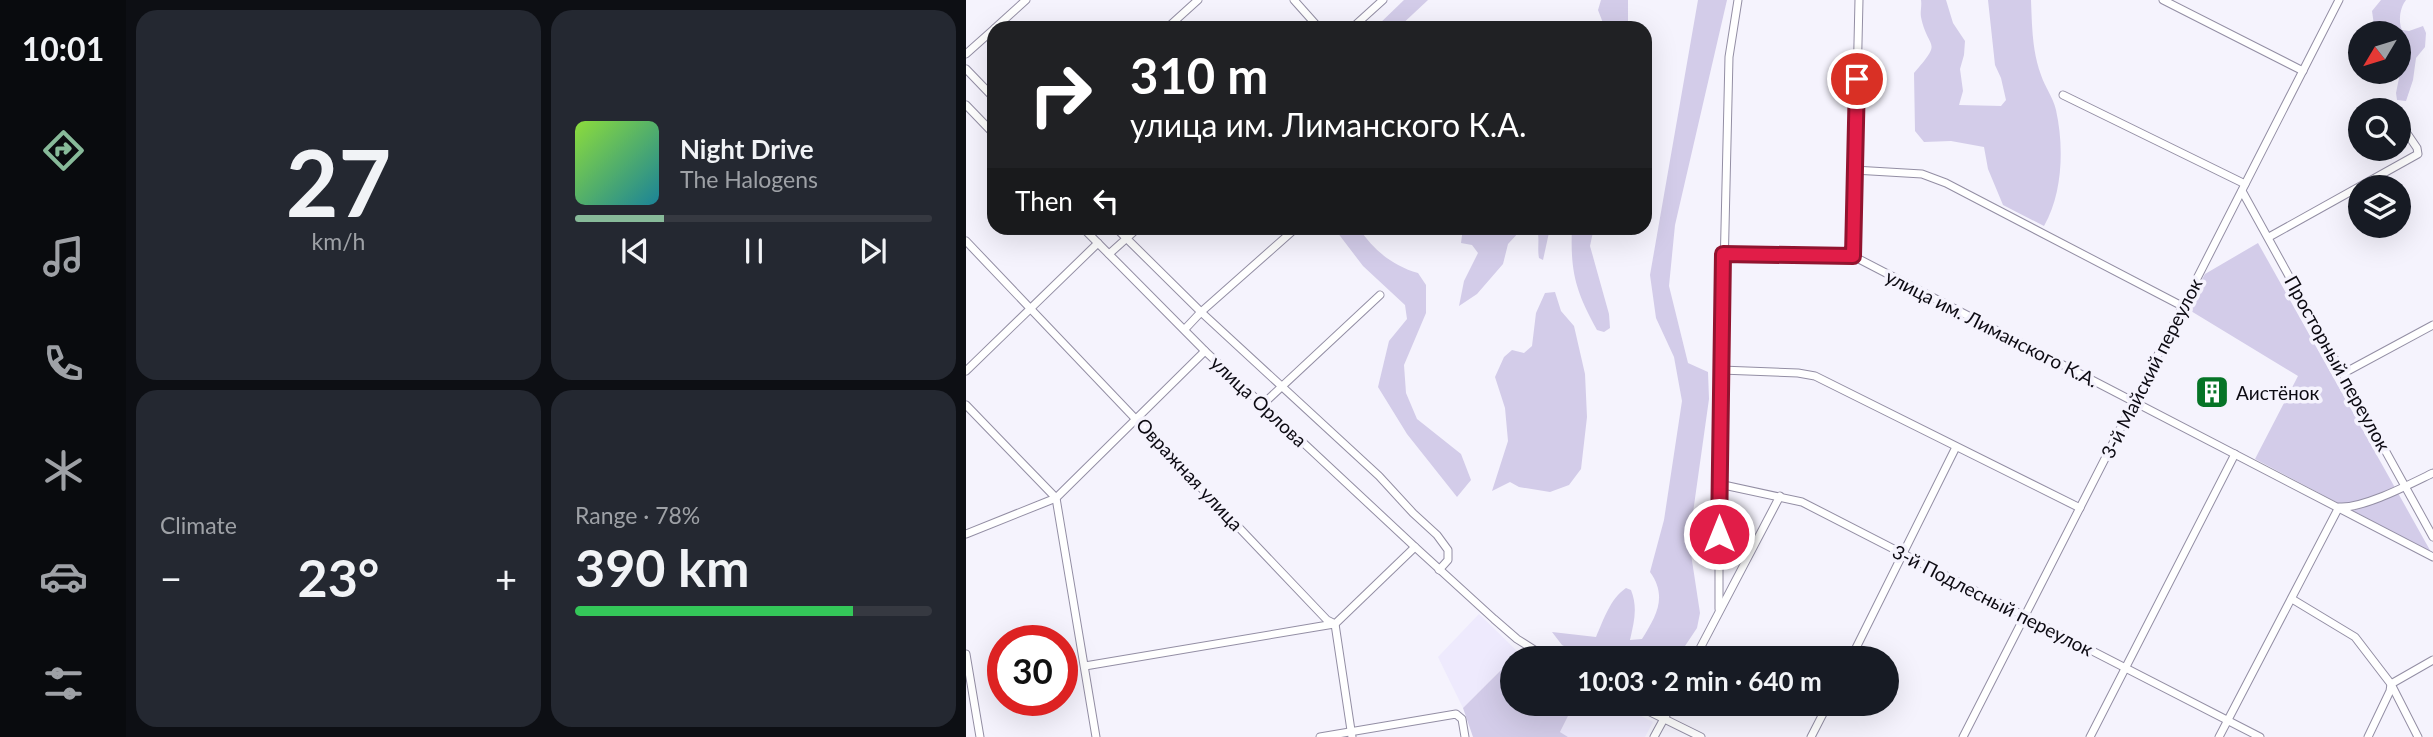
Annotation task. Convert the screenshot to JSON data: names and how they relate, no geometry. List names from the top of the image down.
{
  "streets": {
    "street": [
      "улица им. Лиманского К.А.",
      "Просторный переулок",
      "3-й Майский переулок",
      "улица Орлова",
      "Овражная улица",
      "3-й Подлесный переулок"
    ]
  },
  "crossings": [
    ["улица им. Лиманского К.А.", "3-й Майский переулок"],
    ["Просторный переулок", "3-й Майский переулок"],
    ["3-й Майский переулок", "3-й Подлесный переулок"]
  ],
  "places": {
    "building": ["Аистёнок"]
  },
  "north": "bottom left",
  "page": {
    "tabs": "10:01",
    "tile": [
      ["27", "km/h"],
      "Climate",
      ["Range · 78%", "390 km"]
    ],
    "turn": ["310 m", "улица им. Лиманского К.А."],
    "song": ["Night Drive", "The Halogens"],
    "then": "Then",
    "heat": ["−", "23°", "+"],
    "limit": "30",
    "trip": "10:03 · 2 min · 640 m"
  }
}
